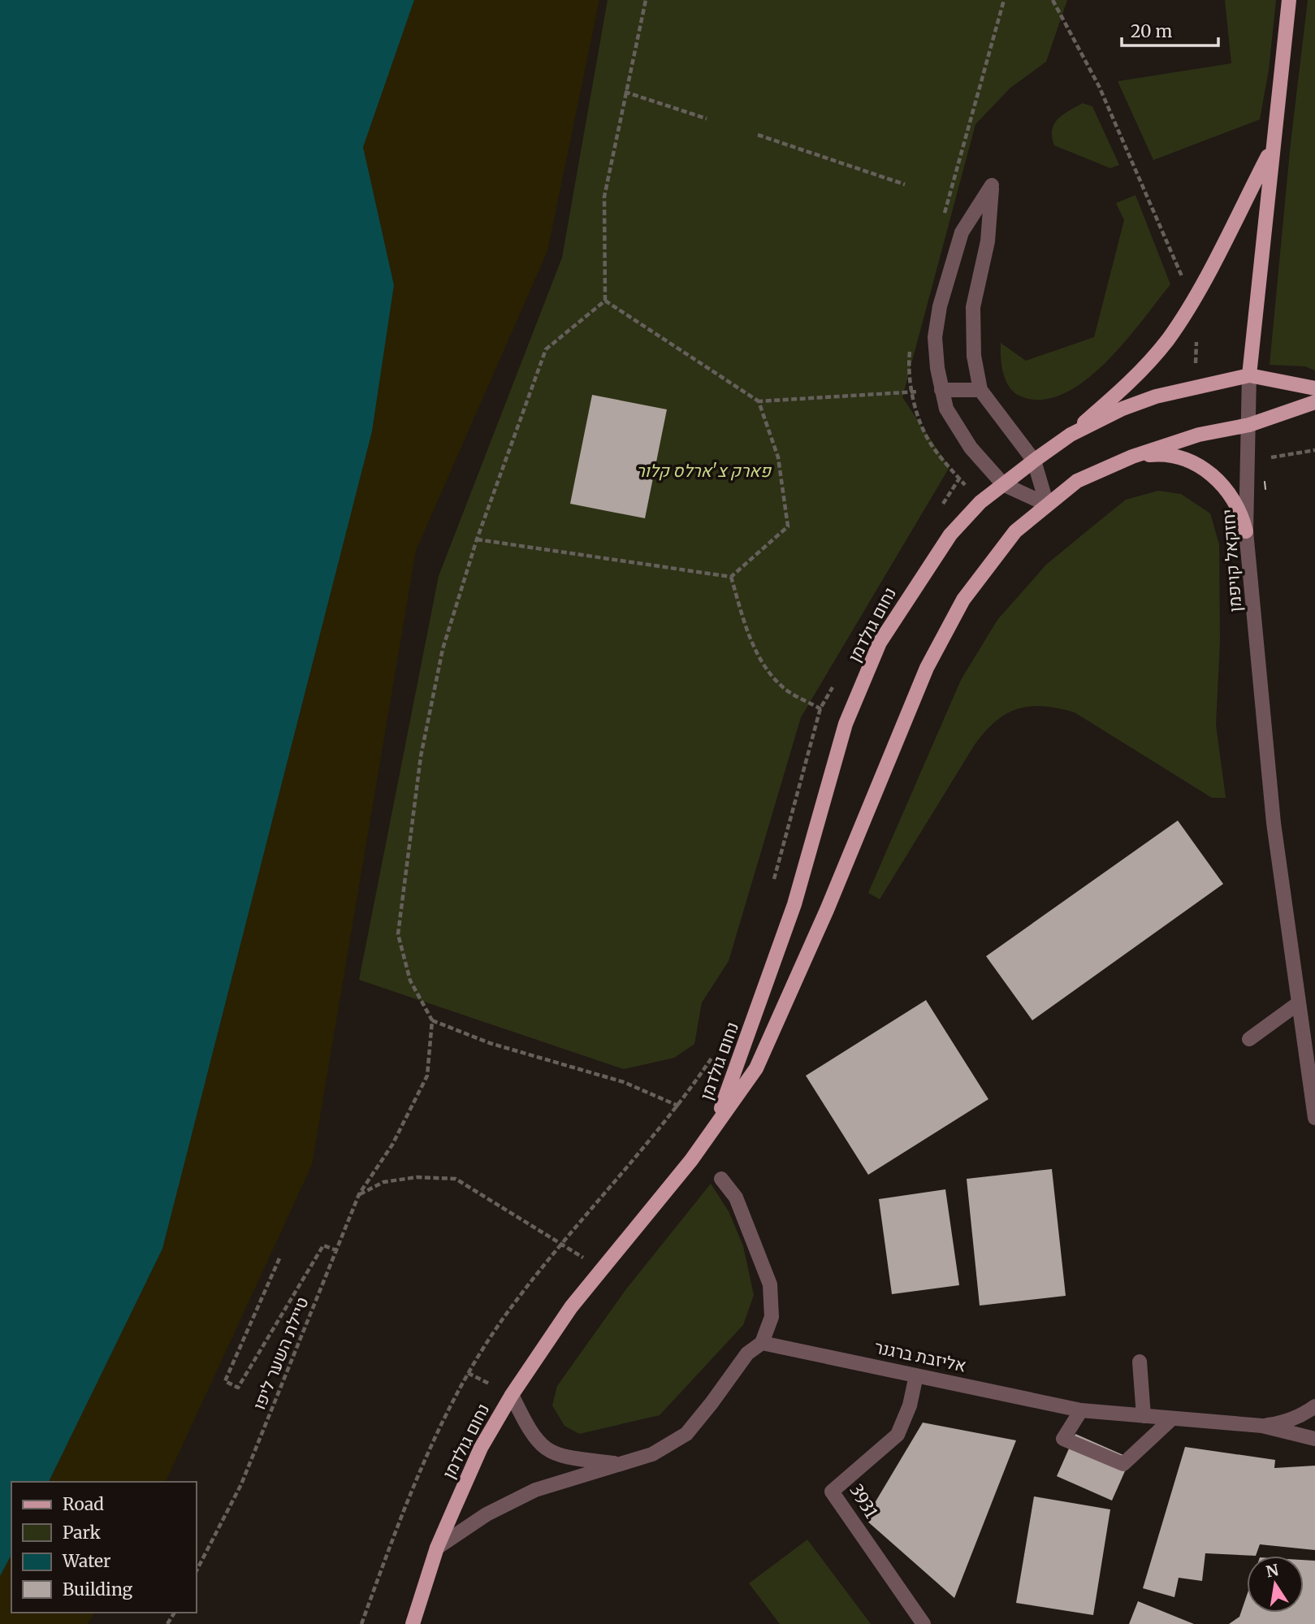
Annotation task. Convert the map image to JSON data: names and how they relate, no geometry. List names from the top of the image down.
{
  "streets": {
    "main road": ["יחזקאל קויפמן", "נחום גולדמן"],
    "street": ["אליזבת ברגנר", "3931"],
    "path": ["טיילת השער ליפו"]
  },
  "crossings": [
    ["יחזקאל קויפמן", "נחום גולדמן"],
    ["אליזבת ברגנר", "3931"]
  ],
  "parks": ["פארק צ'ארלס קלור"],
  "legend": [
    "Road",
    "Park",
    "Water",
    "Building"
  ],
  "scale_bar": "20 m",
  "north": "top"
}
